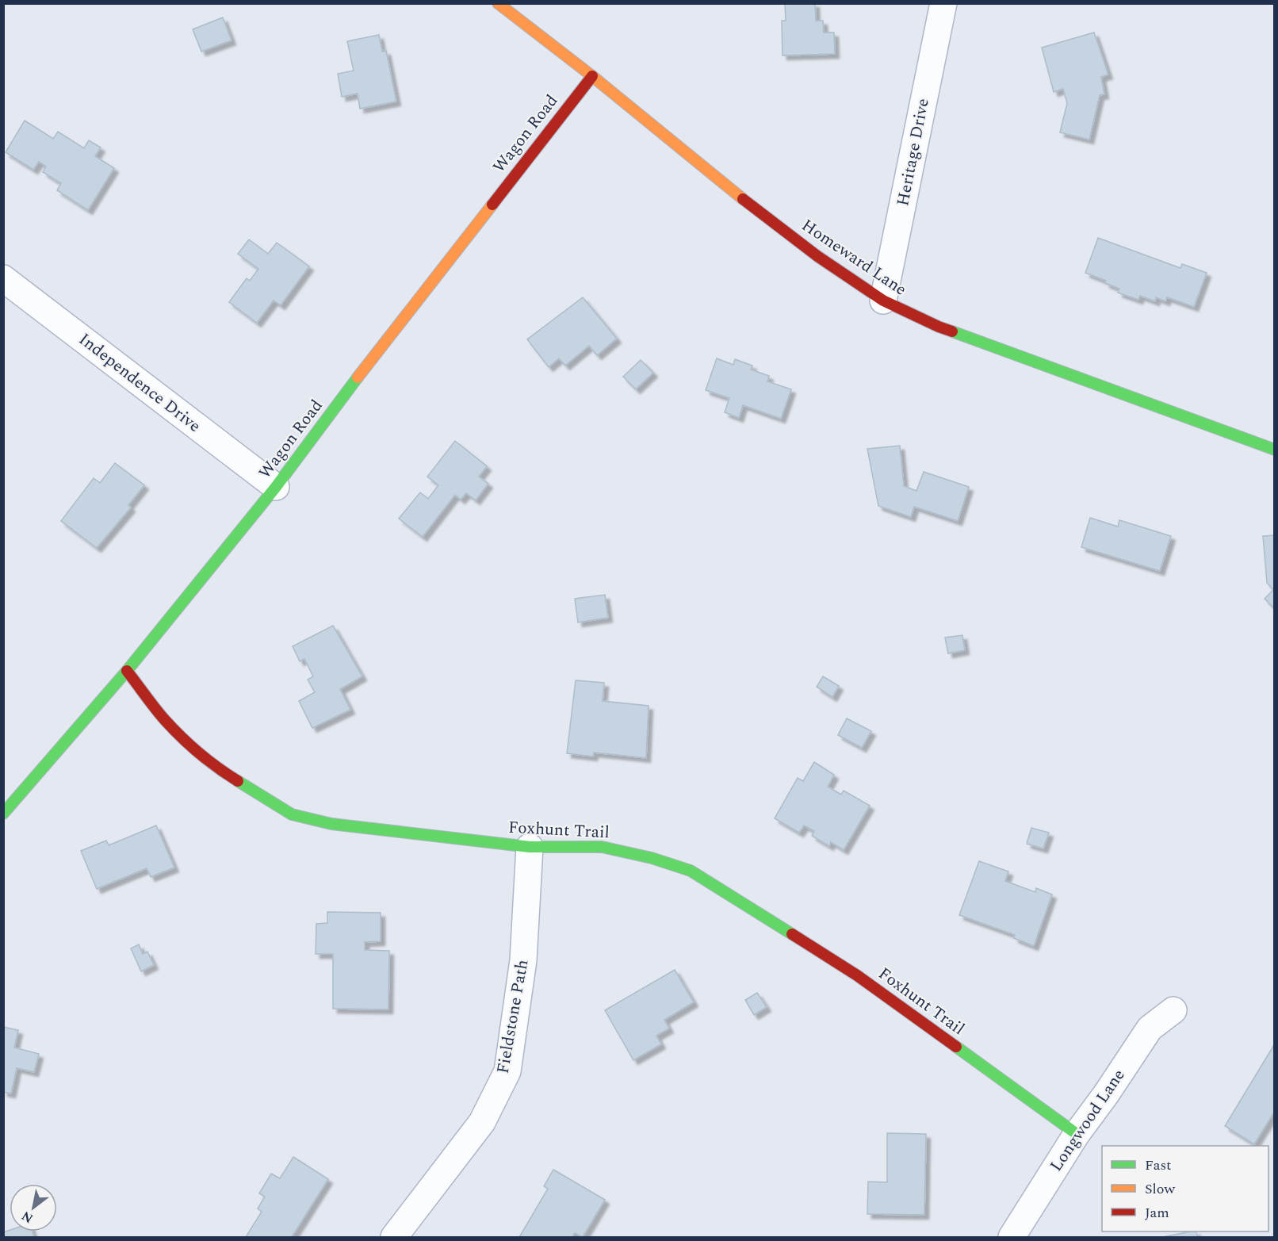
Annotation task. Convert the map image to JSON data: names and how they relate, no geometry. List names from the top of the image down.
{
  "streets": {
    "street": [
      "Wagon Road",
      "Heritage Drive",
      "Homeward Lane",
      "Independence Drive",
      "Foxhunt Trail",
      "Fieldstone Path",
      "Longwood Lane"
    ]
  },
  "crossings": [
    ["Wagon Road", "Homeward Lane"],
    ["Wagon Road", "Independence Drive"],
    ["Wagon Road", "Foxhunt Trail"],
    ["Heritage Drive", "Homeward Lane"],
    ["Foxhunt Trail", "Fieldstone Path"],
    ["Foxhunt Trail", "Longwood Lane"]
  ],
  "legend": ["Fast", "Slow", "Jam"],
  "north": "bottom left"
}
